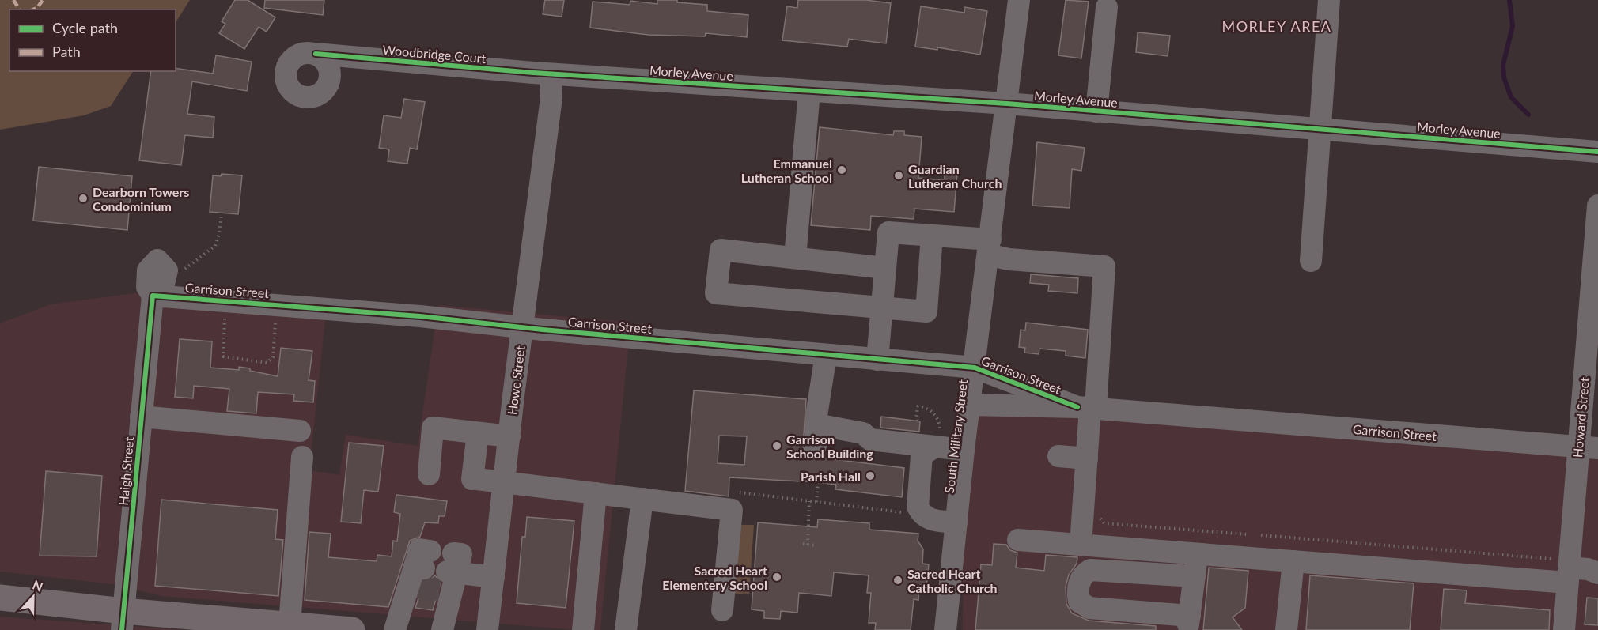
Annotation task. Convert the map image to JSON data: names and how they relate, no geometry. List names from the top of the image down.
{
  "streets": {
    "street": [
      "Woodbridge Court",
      "Morley Avenue",
      "Garrison Street",
      "Howe Street",
      "Howard Street",
      "South Military Street",
      "Haigh Street"
    ]
  },
  "crossings": [
    ["Woodbridge Court", "Morley Avenue"],
    ["Woodbridge Court", "Howe Street"],
    ["Morley Avenue", "Howe Street"],
    ["Morley Avenue", "South Military Street"],
    ["Garrison Street", "Howe Street"],
    ["Garrison Street", "Howard Street"],
    ["Garrison Street", "South Military Street"],
    ["Garrison Street", "Haigh Street"]
  ],
  "districts": ["MORLEY AREA"],
  "places": [
    "Emmanuel Lutheran School",
    "Guardian Lutheran Church",
    "Dearborn Towers Condominium",
    "Garrison School Building",
    "Parish Hall",
    "Sacred Heart Elementery School",
    "Sacred Heart Catholic Church"
  ],
  "legend": ["Cycle path", "Path"],
  "north": "top"
}
